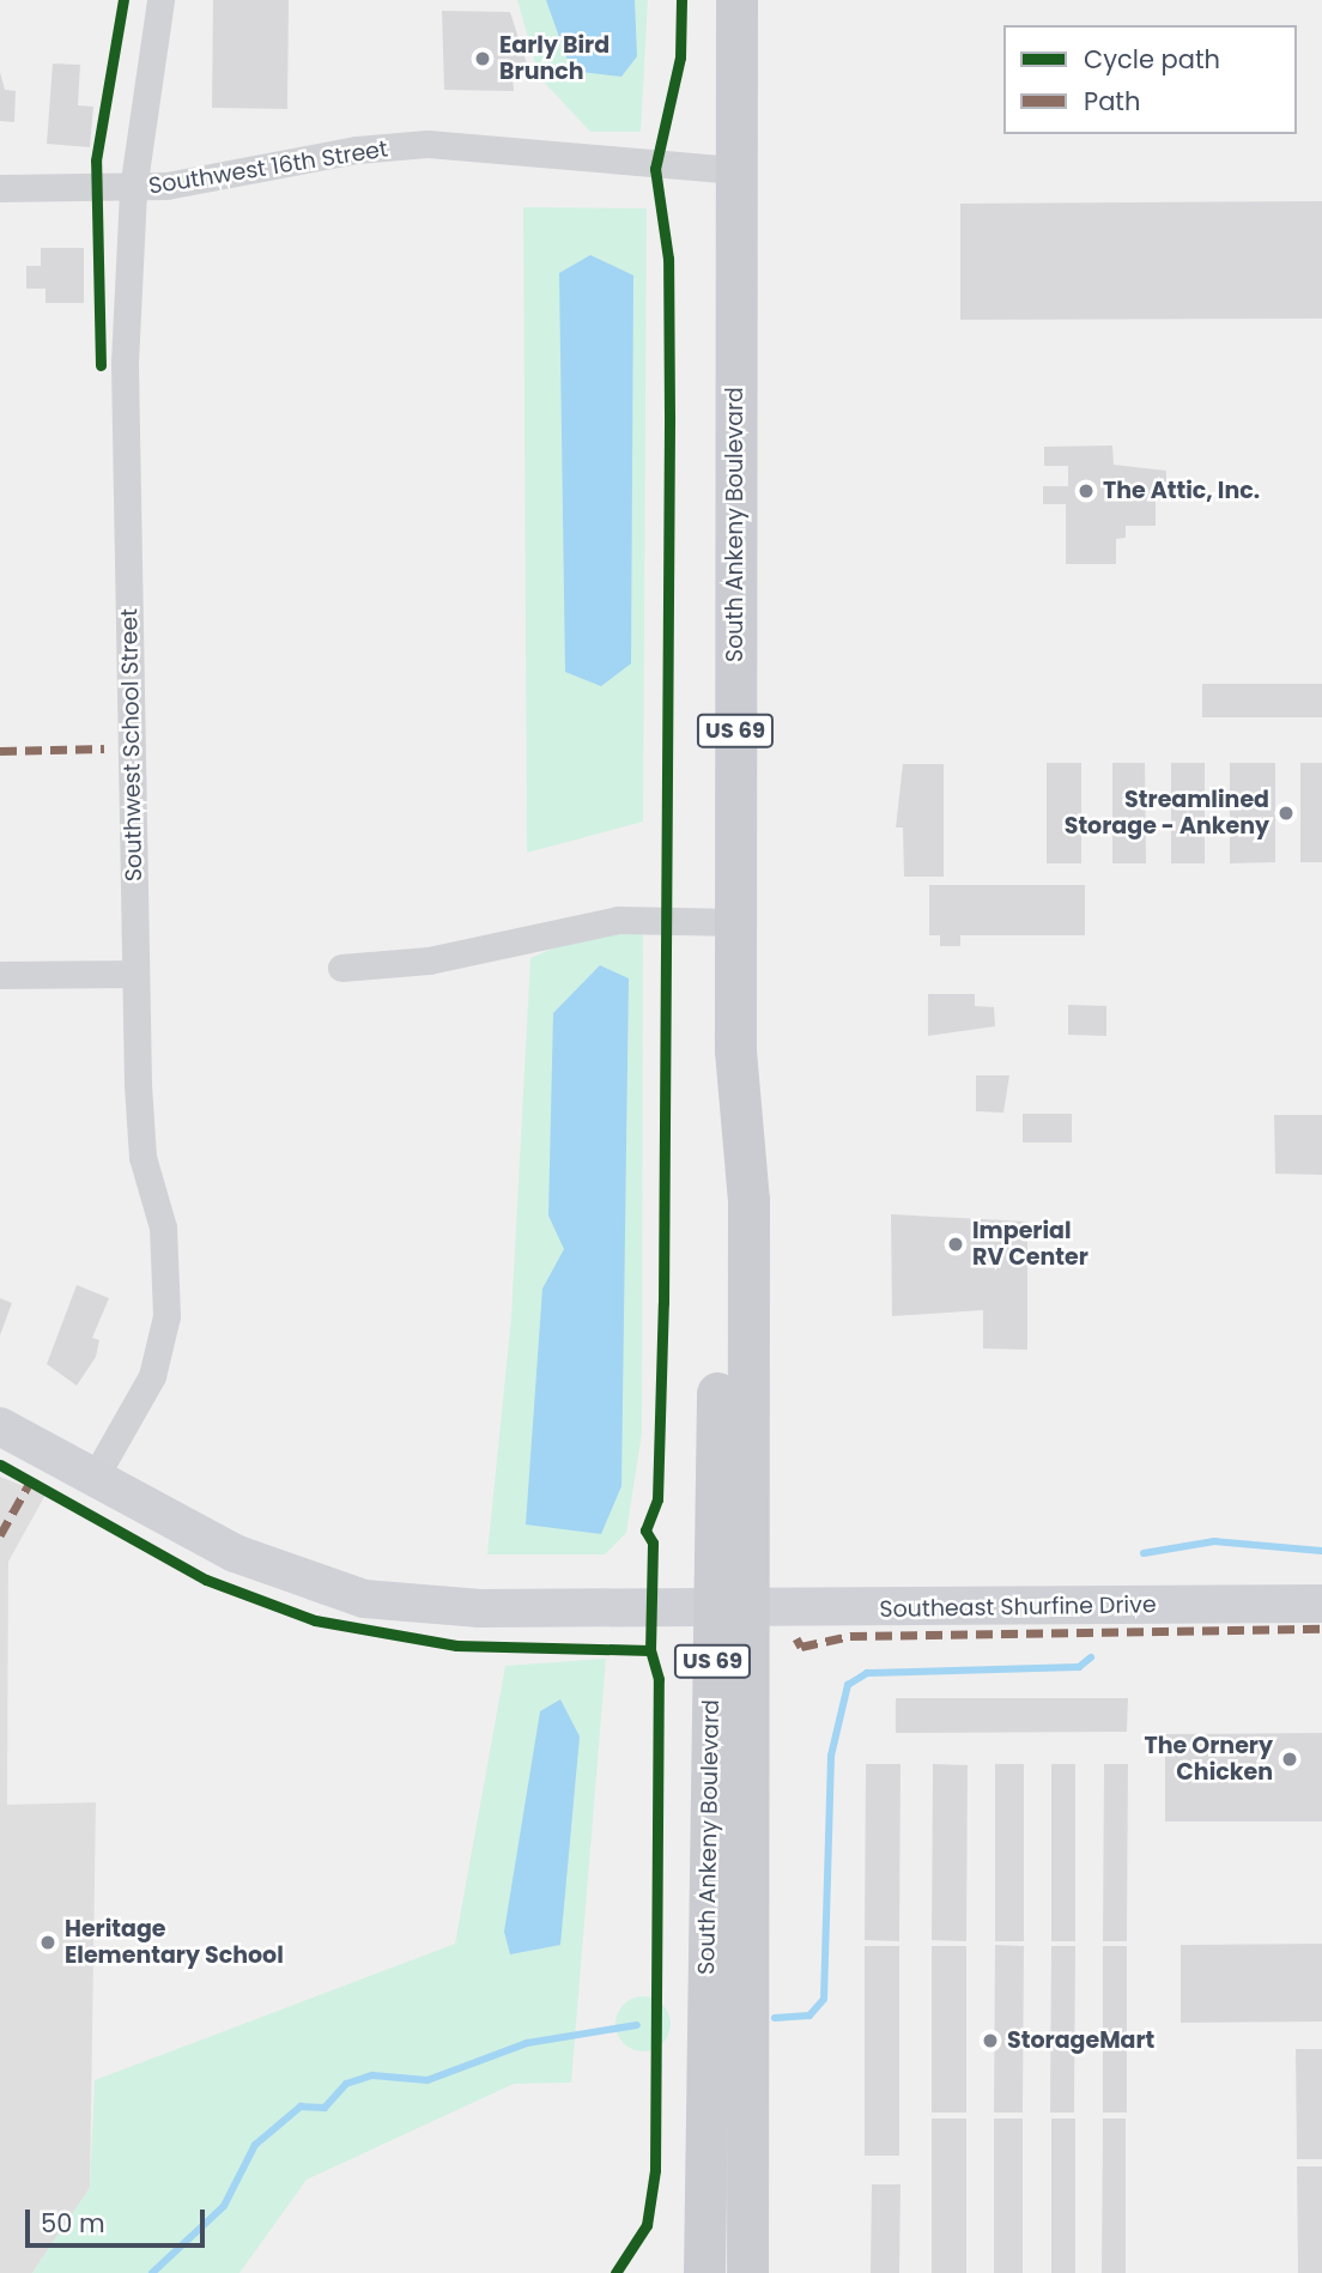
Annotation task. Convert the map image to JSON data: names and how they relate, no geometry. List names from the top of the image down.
{
  "streets": {
    "main road": ["South Ankeny Boulevard", "US 69"],
    "street": ["Southwest 16th Street", "Southwest School Street", "Southeast Shurfine Drive"]
  },
  "crossings": [
    ["Southwest 16th Street", "South Ankeny Boulevard"],
    ["Southwest 16th Street", "Southwest School Street"],
    ["South Ankeny Boulevard", "Southeast Shurfine Drive"],
    ["Southwest School Street", "Southeast Shurfine Drive"]
  ],
  "places": [
    "Early Bird Brunch",
    "The Attic, Inc.",
    "Streamlined Storage - Ankeny",
    "Imperial RV Center",
    "The Ornery Chicken",
    "Heritage Elementary School",
    "StorageMart"
  ],
  "legend": ["Cycle path", "Path"],
  "scale_bar": "50 m"
}
